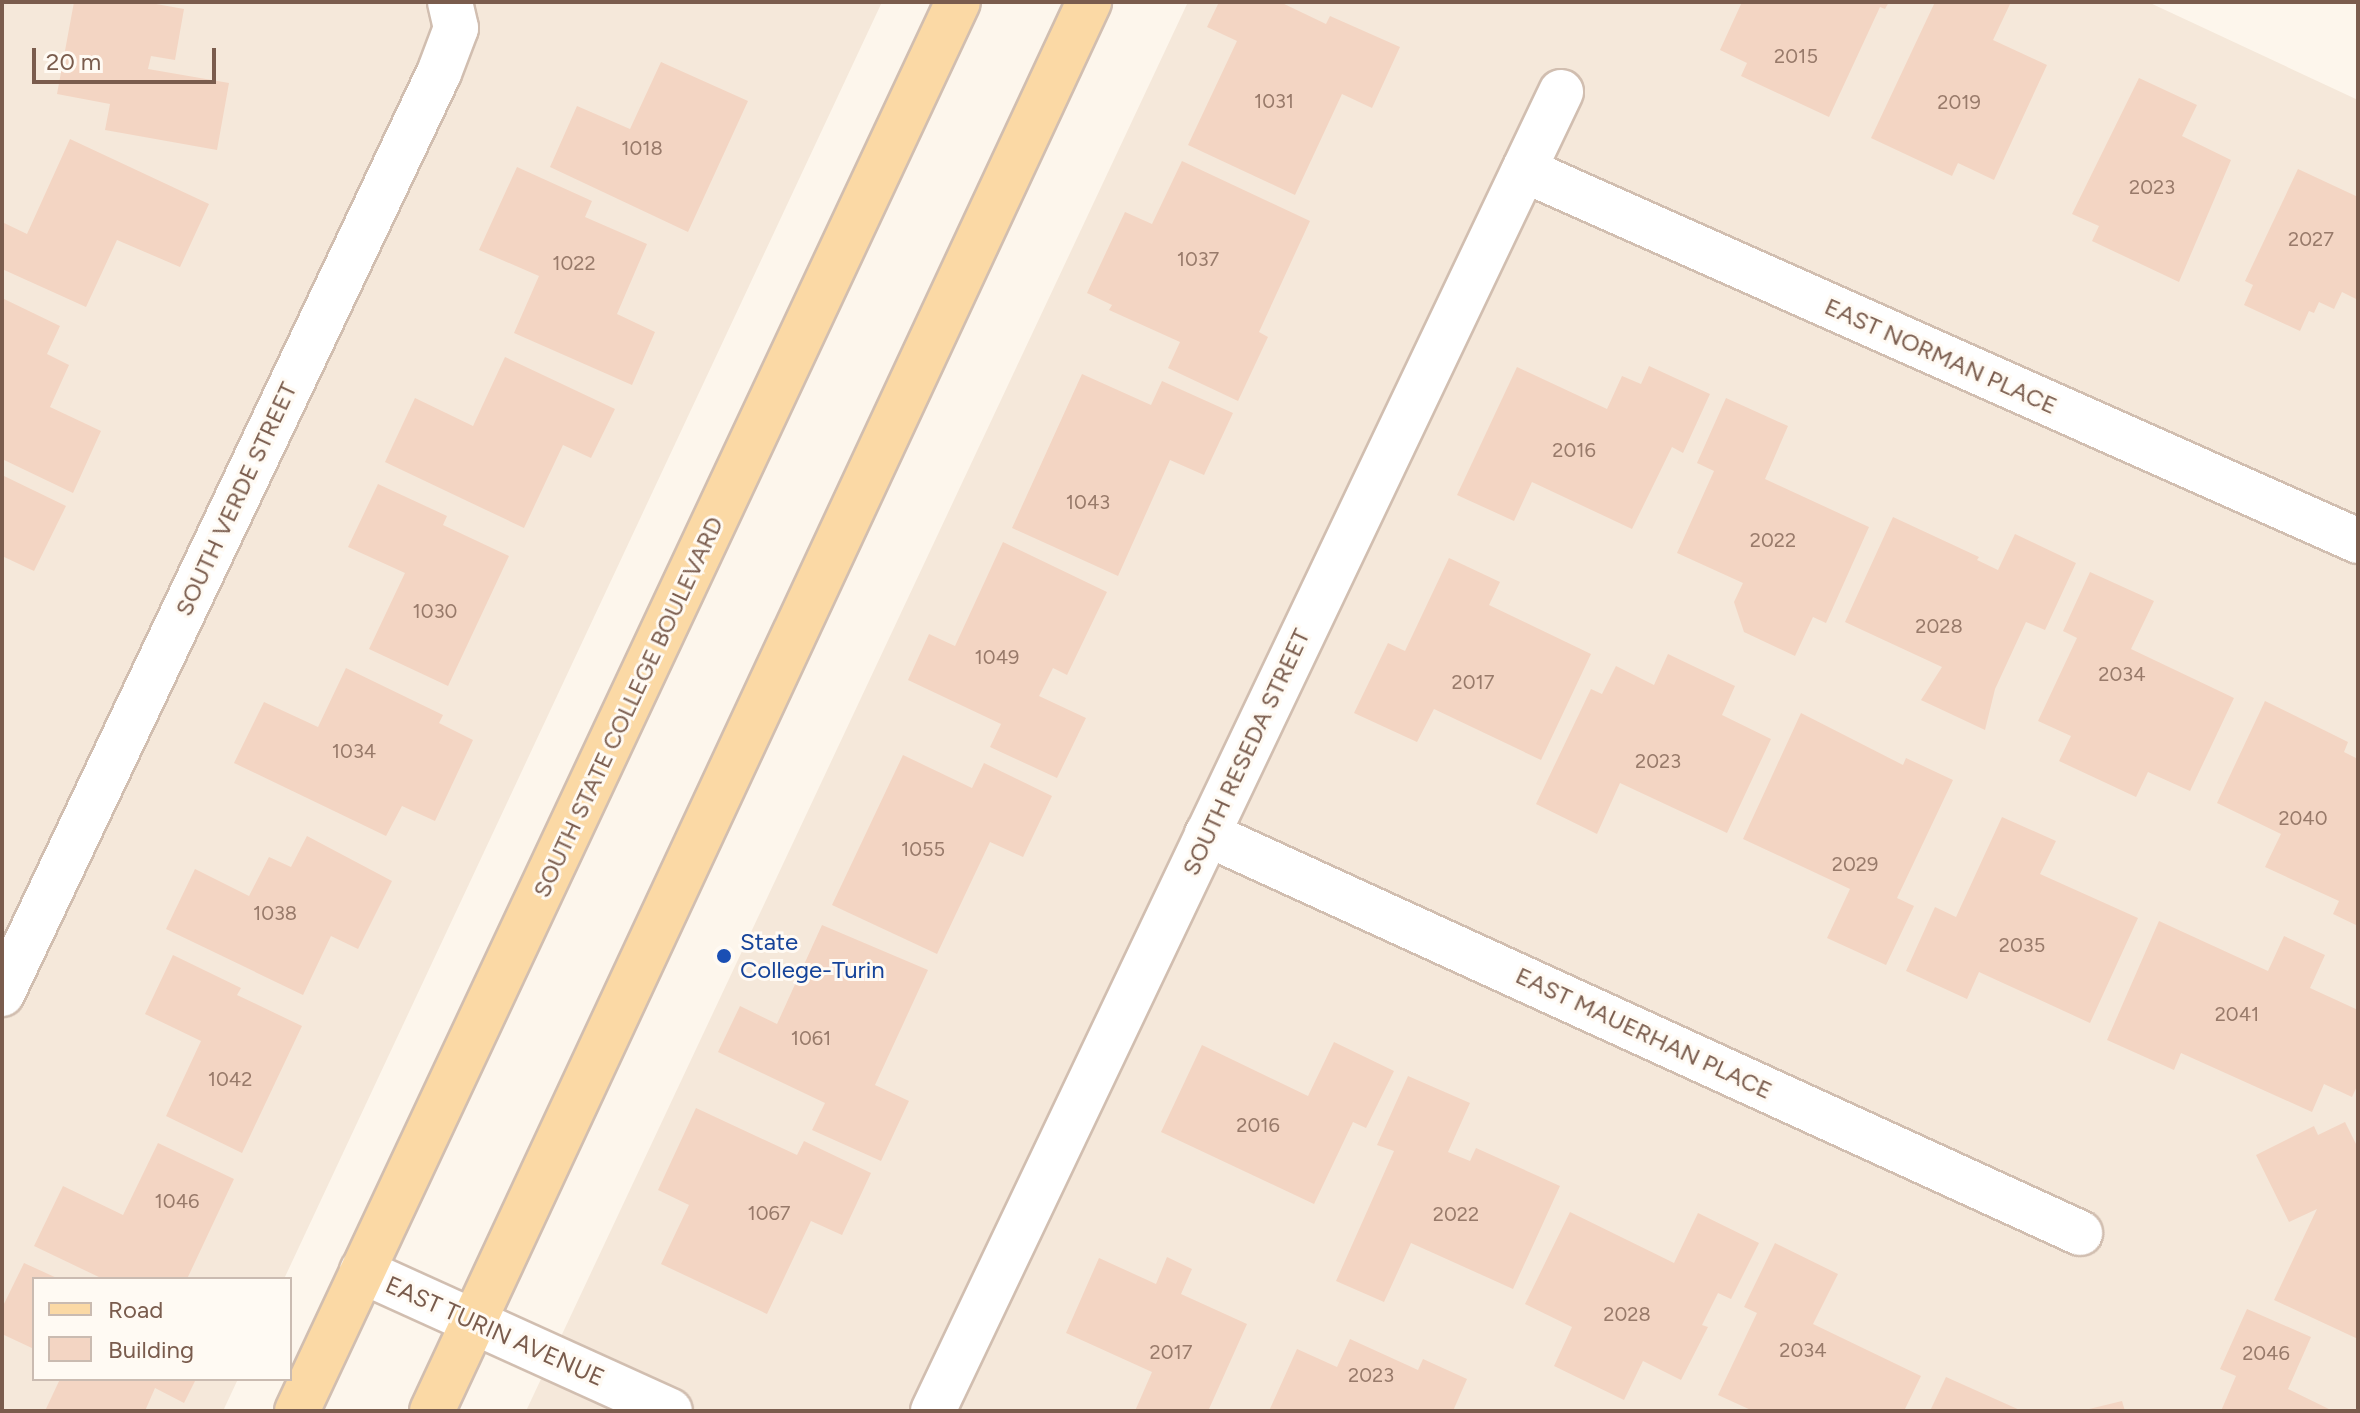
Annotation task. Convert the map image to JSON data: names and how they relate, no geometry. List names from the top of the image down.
{
  "streets": {
    "main road": ["SOUTH STATE COLLEGE BOULEVARD"],
    "street": [
      "EAST NORMAN PLACE",
      "SOUTH VERDE STREET",
      "SOUTH RESEDA STREET",
      "EAST MAUERHAN PLACE",
      "EAST TURIN AVENUE"
    ]
  },
  "crossings": [
    ["EAST NORMAN PLACE", "SOUTH RESEDA STREET"],
    ["SOUTH STATE COLLEGE BOULEVARD", "EAST TURIN AVENUE"],
    ["SOUTH RESEDA STREET", "EAST MAUERHAN PLACE"]
  ],
  "places": ["State College-Turin"],
  "house_numbers": [
    "2015",
    "1031",
    "2019",
    "1018",
    "2023",
    "2027",
    "1037",
    "1022",
    "2016",
    "1043",
    "2022",
    "1030",
    "2028",
    "1049",
    "2034",
    "2017",
    "1034",
    "2023",
    "2040",
    "1055",
    "2029",
    "1038",
    "2035",
    "2041",
    "1061",
    "1042",
    "2016",
    "1046",
    "1067",
    "2022",
    "2028",
    "2034",
    "2017",
    "2046",
    "2023"
  ],
  "legend": ["Road", "Building"],
  "scale_bar": "20 m"
}
